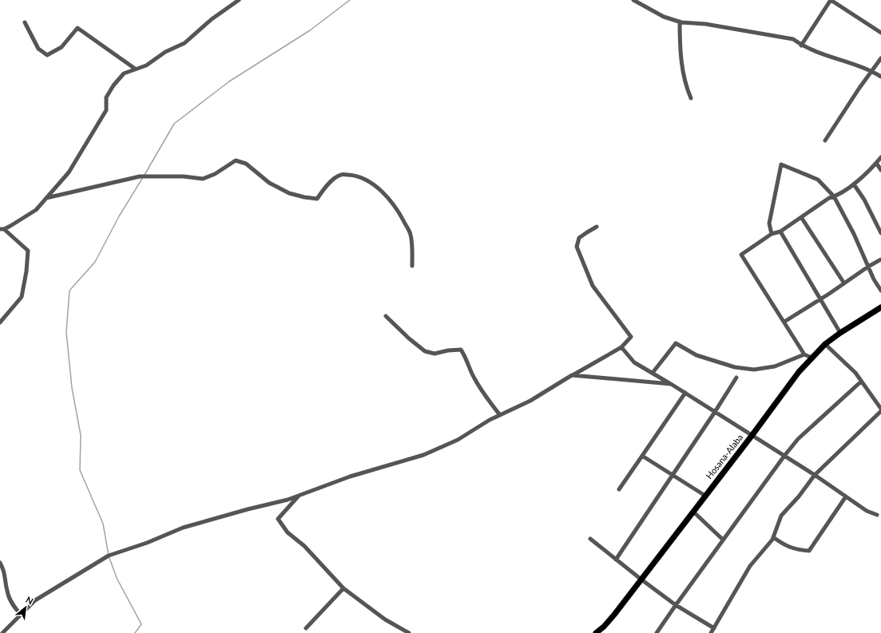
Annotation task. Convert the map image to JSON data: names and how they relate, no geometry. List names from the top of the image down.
{
  "streets": {
    "main road": ["Hosana-Alaba"]
  },
  "north": "top right"
}
